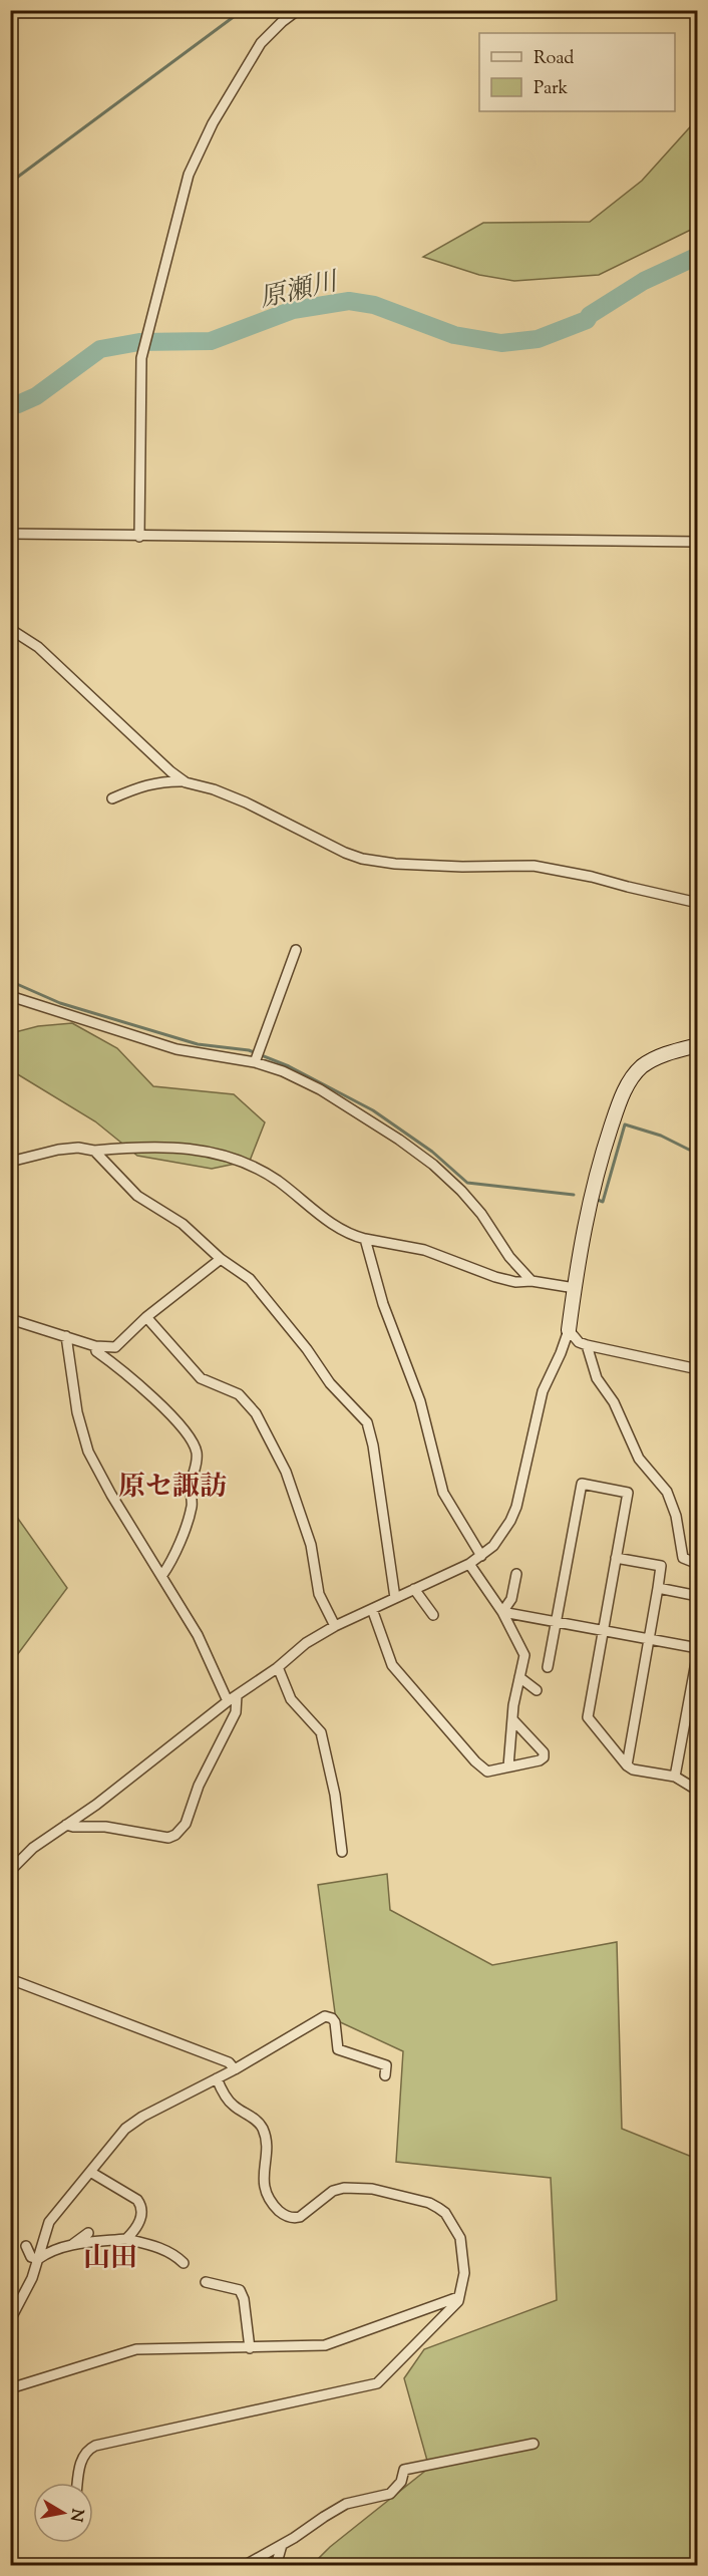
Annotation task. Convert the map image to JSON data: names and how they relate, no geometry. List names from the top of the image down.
{
  "districts": ["原セ諏訪", "山田"],
  "water": ["原瀬川"],
  "legend": ["Road", "Park"],
  "north": "right"
}
